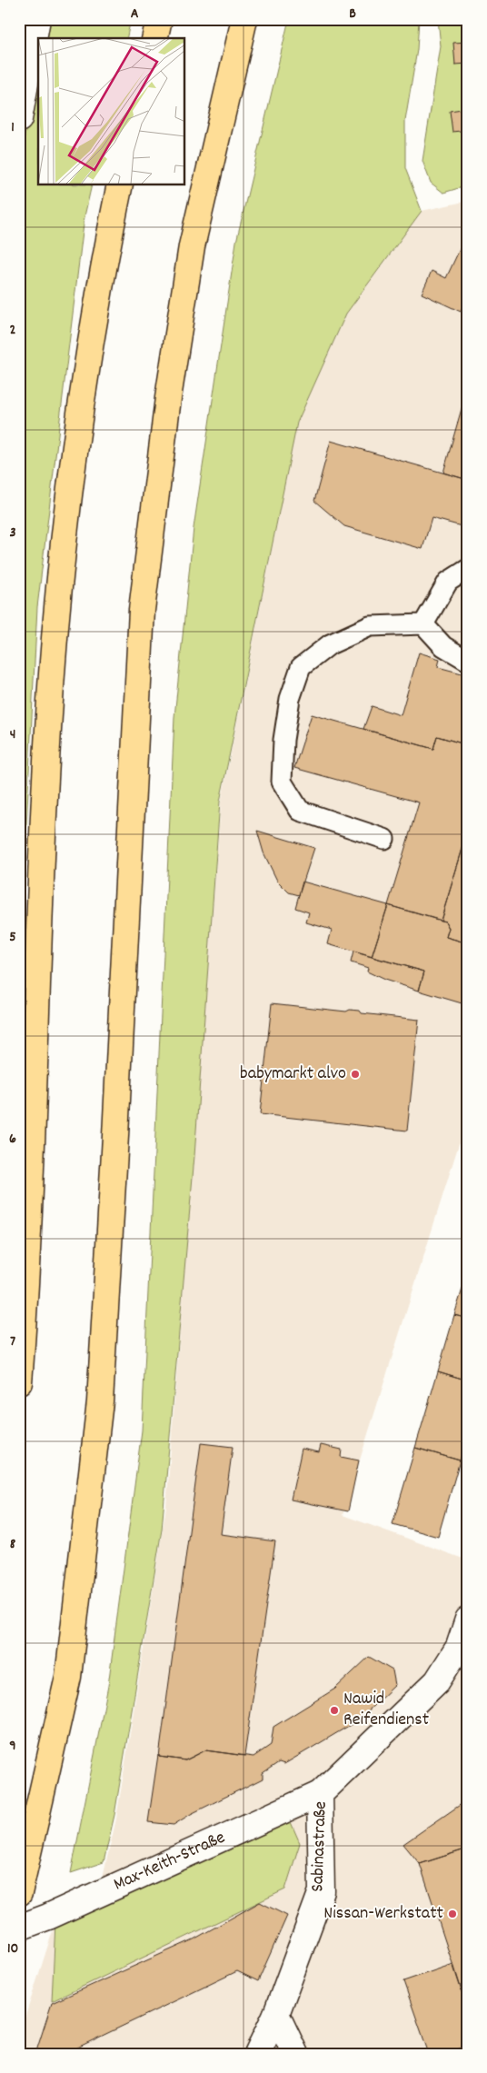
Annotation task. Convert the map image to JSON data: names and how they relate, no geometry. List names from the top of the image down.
{
  "streets": {
    "street": ["Sabinastraße", "Max-Keith-Straße"]
  },
  "crossings": [
    ["Sabinastraße", "Max-Keith-Straße"]
  ],
  "places": ["babymarkt alvo", "Nawid Reifendienst", "Nissan-Werkstatt"],
  "grid": {
    "columns": ["A", "B"],
    "rows": [
      "1",
      "2",
      "3",
      "4",
      "5",
      "6",
      "7",
      "8",
      "9",
      "10"
    ]
  }
}
